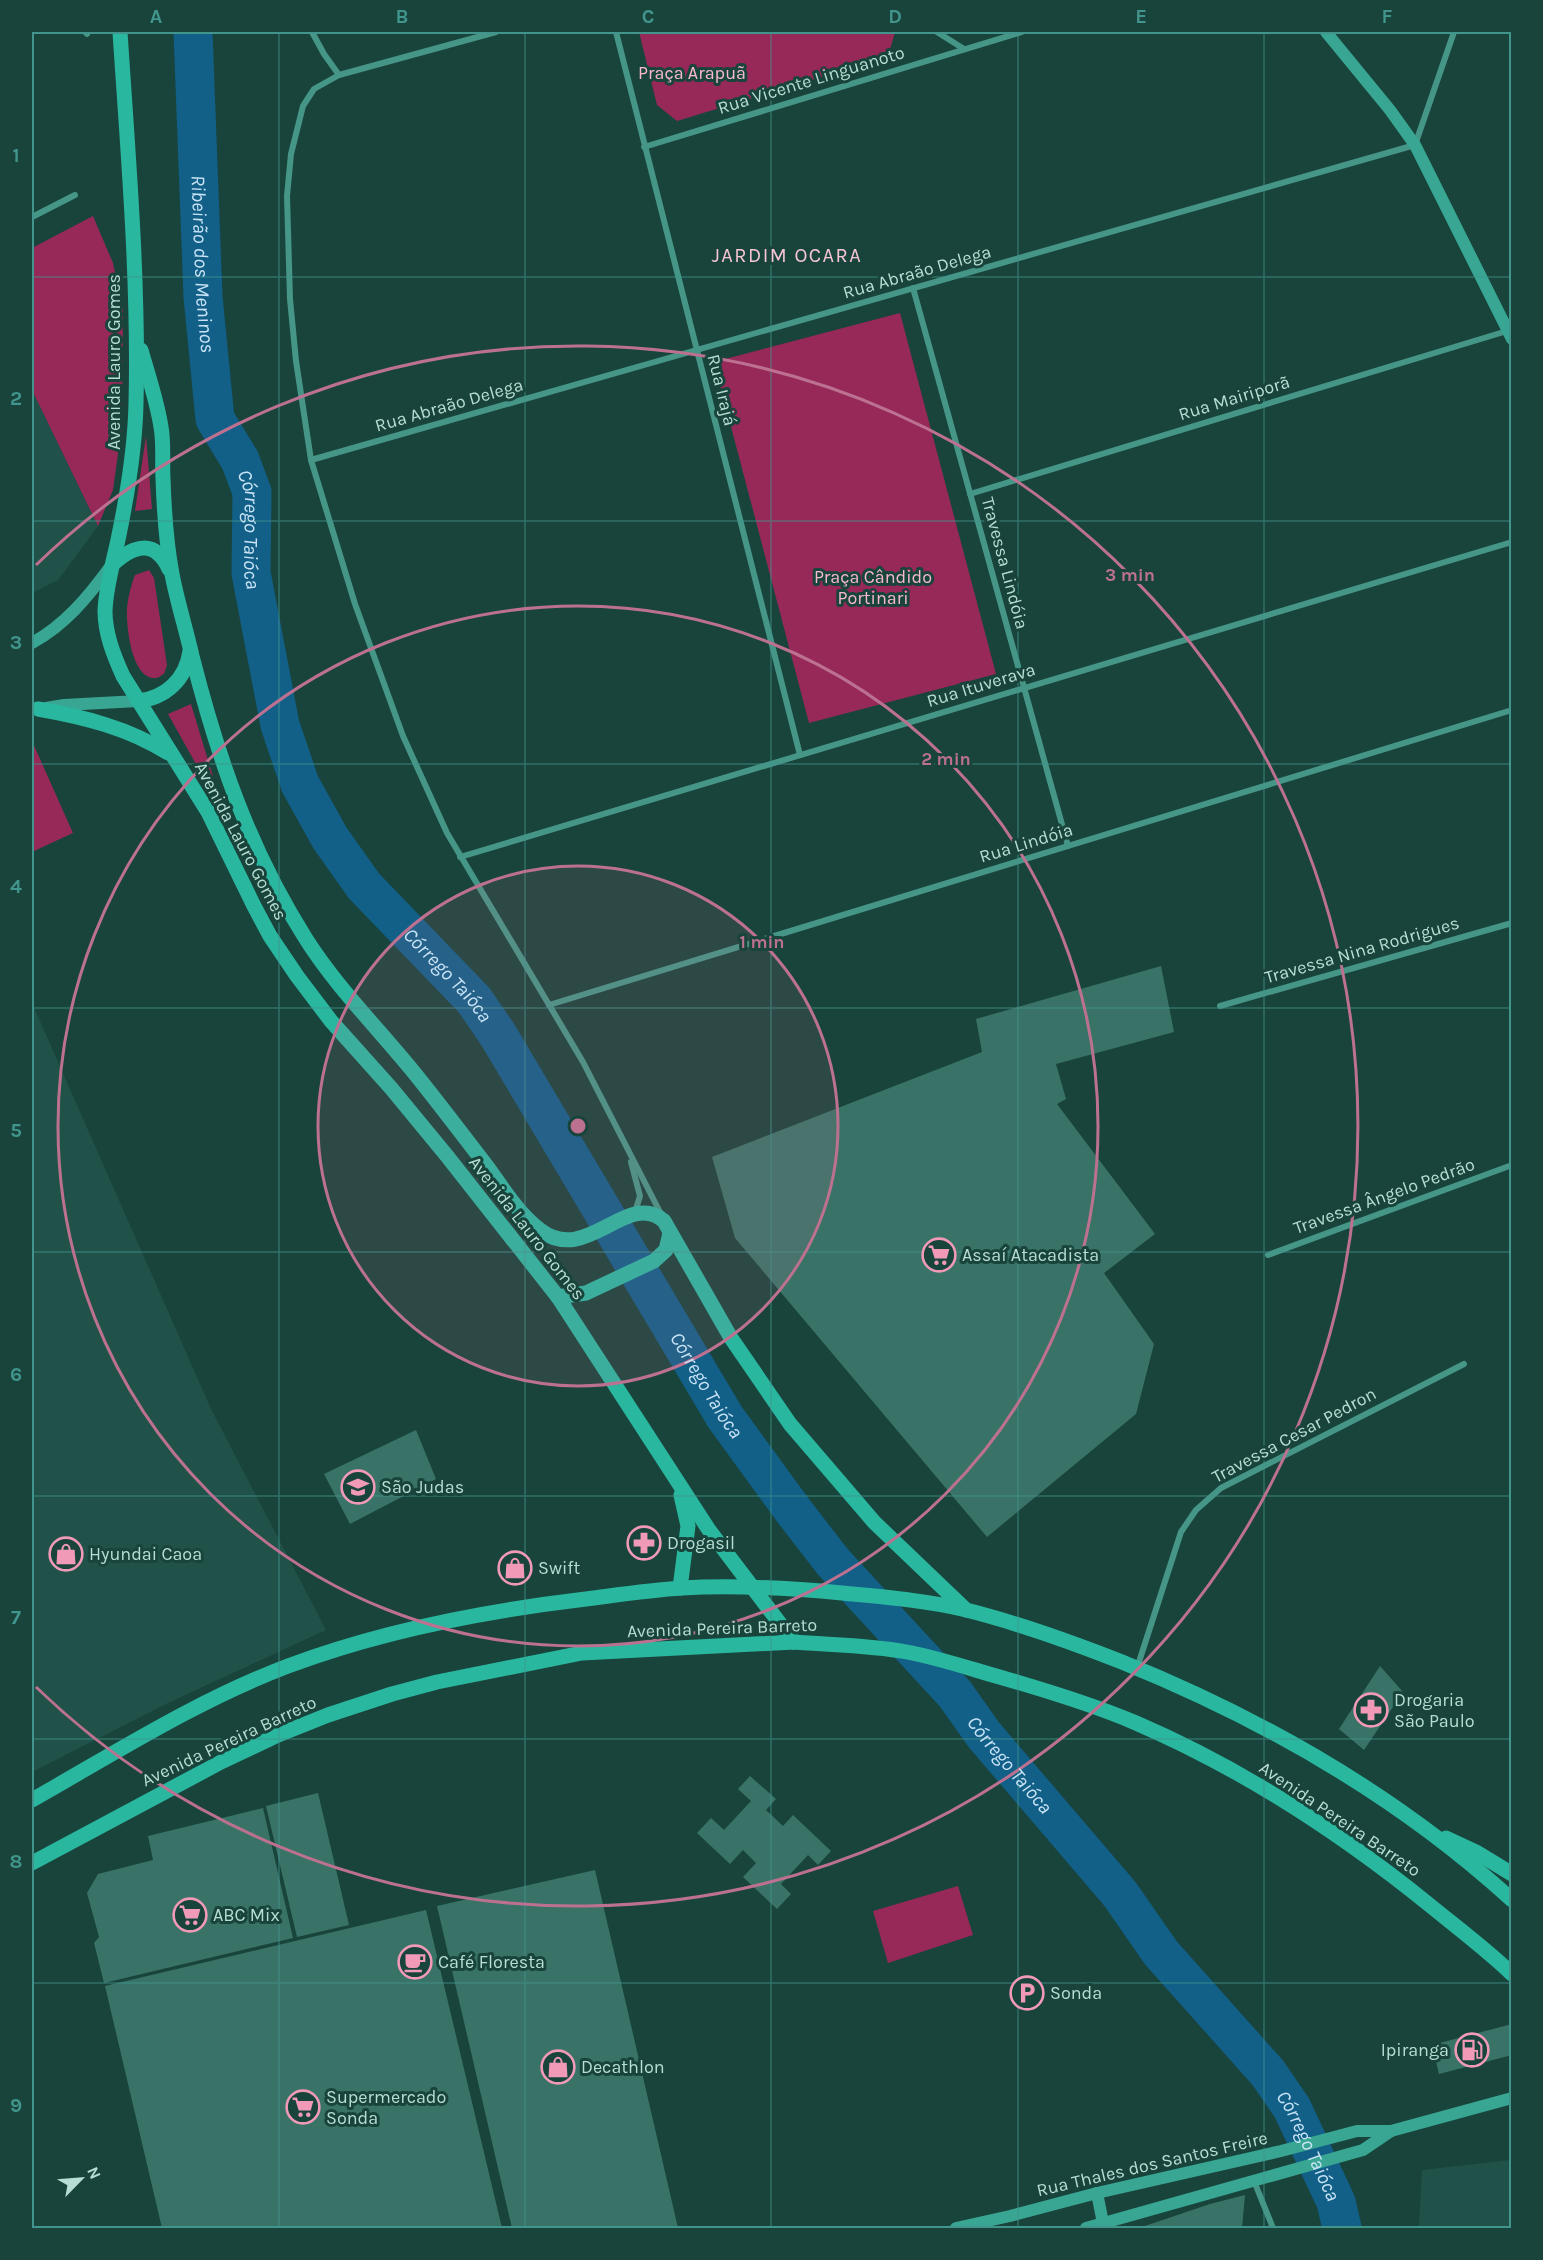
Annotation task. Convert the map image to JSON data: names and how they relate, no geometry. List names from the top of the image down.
{
  "streets": {
    "main road": ["Avenida Lauro Gomes", "Avenida Pereira Barreto"],
    "street": [
      "Rua Vicente Linguanoto",
      "Rua Abraão Delega",
      "Rua Irajá",
      "Rua Mairiporã",
      "Travessa Lindóia",
      "Rua Ituverava",
      "Rua Lindóia",
      "Travessa Nina Rodrigues",
      "Travessa Ângelo Pedrão",
      "Travessa Cesar Pedron",
      "Rua Thales dos Santos Freire"
    ]
  },
  "crossings": [
    ["Rua Vicente Linguanoto", "Rua Irajá"],
    ["Rua Abraão Delega", "Rua Irajá"],
    ["Rua Abraão Delega", "Travessa Lindóia"],
    ["Avenida Lauro Gomes", "Avenida Pereira Barreto"],
    ["Rua Irajá", "Rua Ituverava"],
    ["Rua Mairiporã", "Travessa Lindóia"],
    ["Travessa Lindóia", "Rua Ituverava"],
    ["Travessa Lindóia", "Rua Lindóia"],
    ["Travessa Cesar Pedron", "Avenida Pereira Barreto"]
  ],
  "districts": ["JARDIM OCARA"],
  "water": ["Ribeirão dos Meninos", "Córrego Taióca"],
  "parks": ["Praça Arapuã", "Praça Cândido Portinari"],
  "places": {
    "supermarket": ["Assaí Atacadista", "ABC Mix", "Supermercado Sonda"],
    "school or university": ["São Judas"],
    "pharmacy": ["Drogasil", "Drogaria São Paulo"],
    "shop": ["Hyundai Caoa", "Swift", "Decathlon"],
    "cafe": ["Café Floresta"],
    "parking": ["Sonda"],
    "fuel station": ["Ipiranga"]
  },
  "north": "top right",
  "grid": {
    "columns": [
      "A",
      "B",
      "C",
      "D",
      "E",
      "F"
    ],
    "rows": [
      "1",
      "2",
      "3",
      "4",
      "5",
      "6",
      "7",
      "8",
      "9"
    ]
  },
  "rings": ["3 min", "2 min", "1 min"]
}
